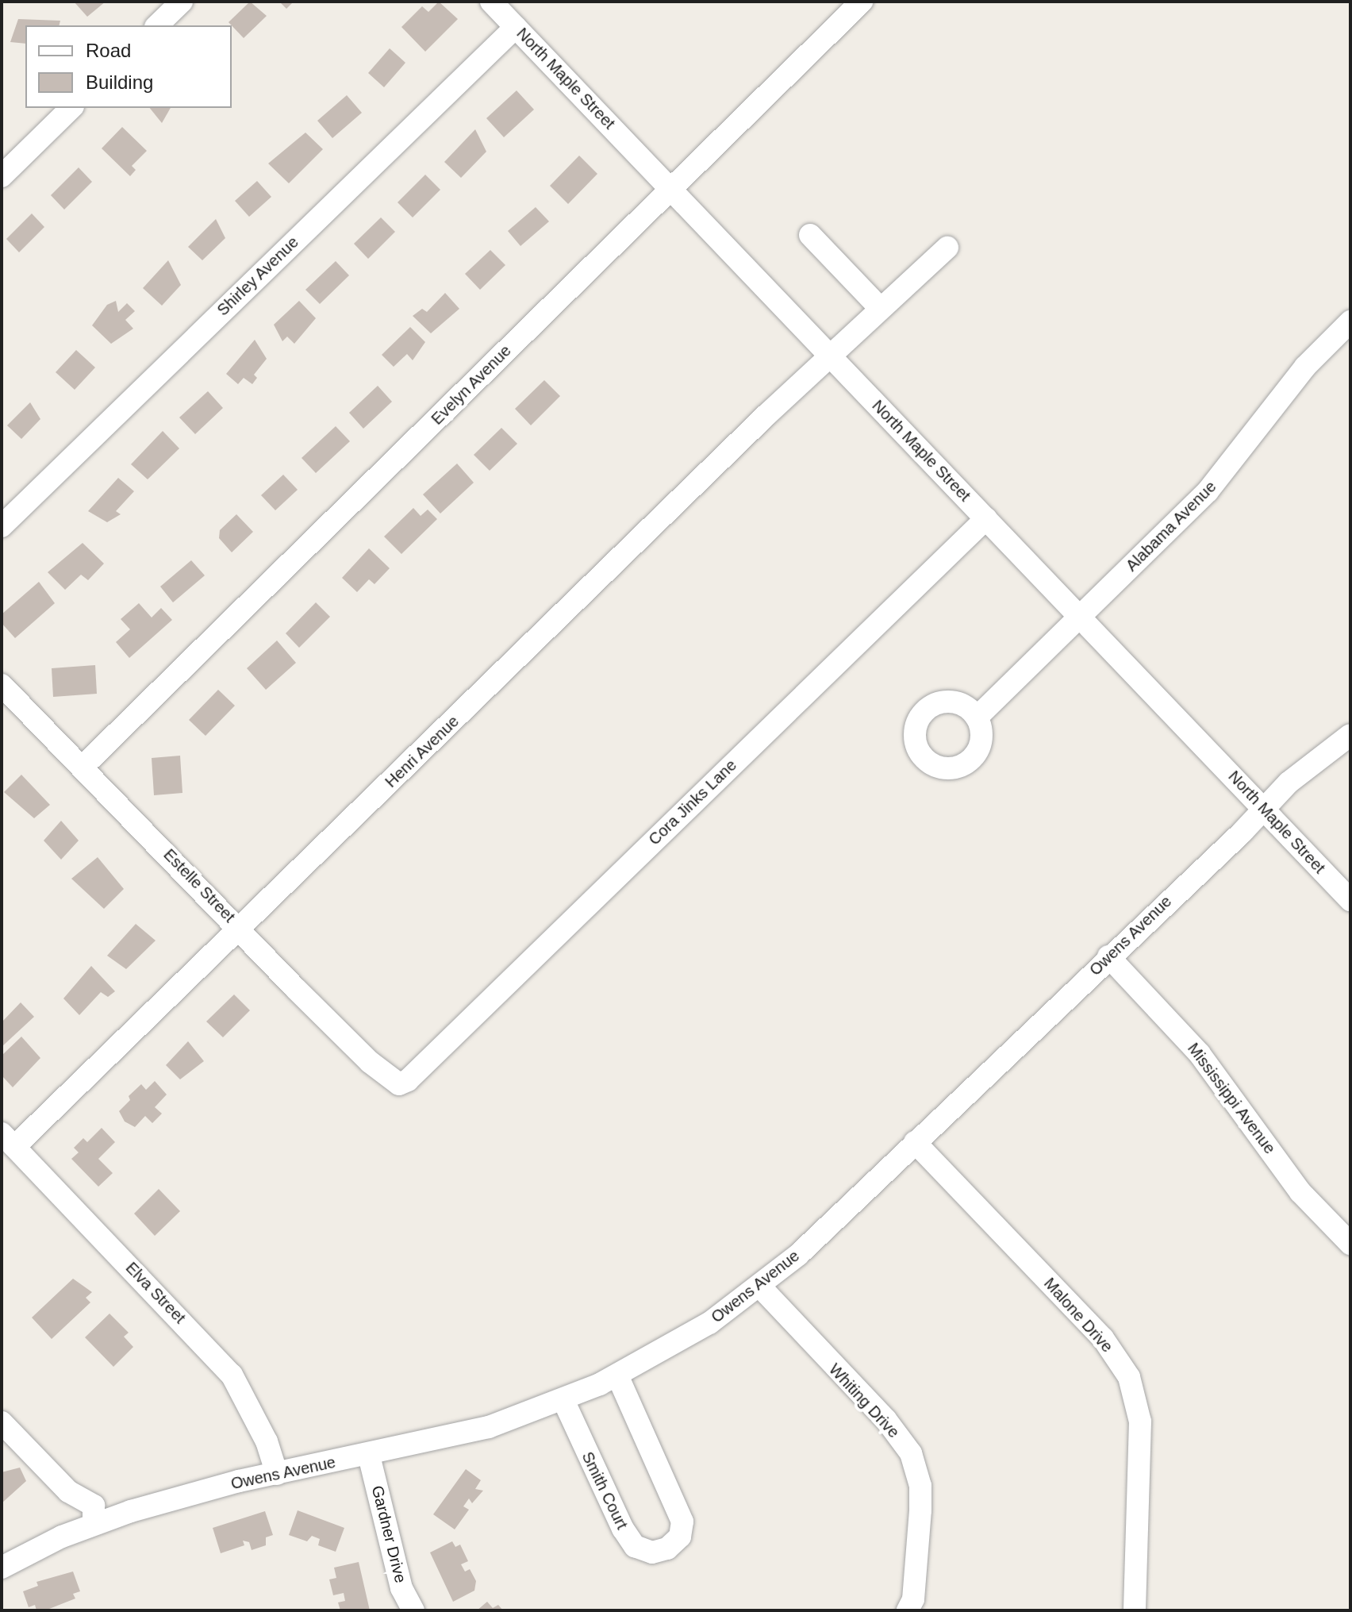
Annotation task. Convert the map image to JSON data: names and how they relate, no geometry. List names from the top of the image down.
{
  "streets": {
    "street": [
      "North Maple Street",
      "Shirley Avenue",
      "Evelyn Avenue",
      "Alabama Avenue",
      "Henri Avenue",
      "Cora Jinks Lane",
      "Estelle Street",
      "Owens Avenue",
      "Mississippi Avenue",
      "Elva Street",
      "Malone Drive",
      "Whiting Drive",
      "Smith Court",
      "Gardner Drive"
    ]
  },
  "crossings": [
    ["North Maple Street", "Shirley Avenue"],
    ["North Maple Street", "Evelyn Avenue"],
    ["North Maple Street", "Alabama Avenue"],
    ["North Maple Street", "Henri Avenue"],
    ["North Maple Street", "Cora Jinks Lane"],
    ["North Maple Street", "Owens Avenue"],
    ["Evelyn Avenue", "Estelle Street"],
    ["Henri Avenue", "Estelle Street"],
    ["Henri Avenue", "Elva Street"],
    ["Cora Jinks Lane", "Estelle Street"],
    ["Owens Avenue", "Mississippi Avenue"],
    ["Owens Avenue", "Elva Street"],
    ["Owens Avenue", "Malone Drive"],
    ["Owens Avenue", "Whiting Drive"],
    ["Owens Avenue", "Smith Court"],
    ["Owens Avenue", "Gardner Drive"]
  ],
  "legend": ["Road", "Building"]
}
